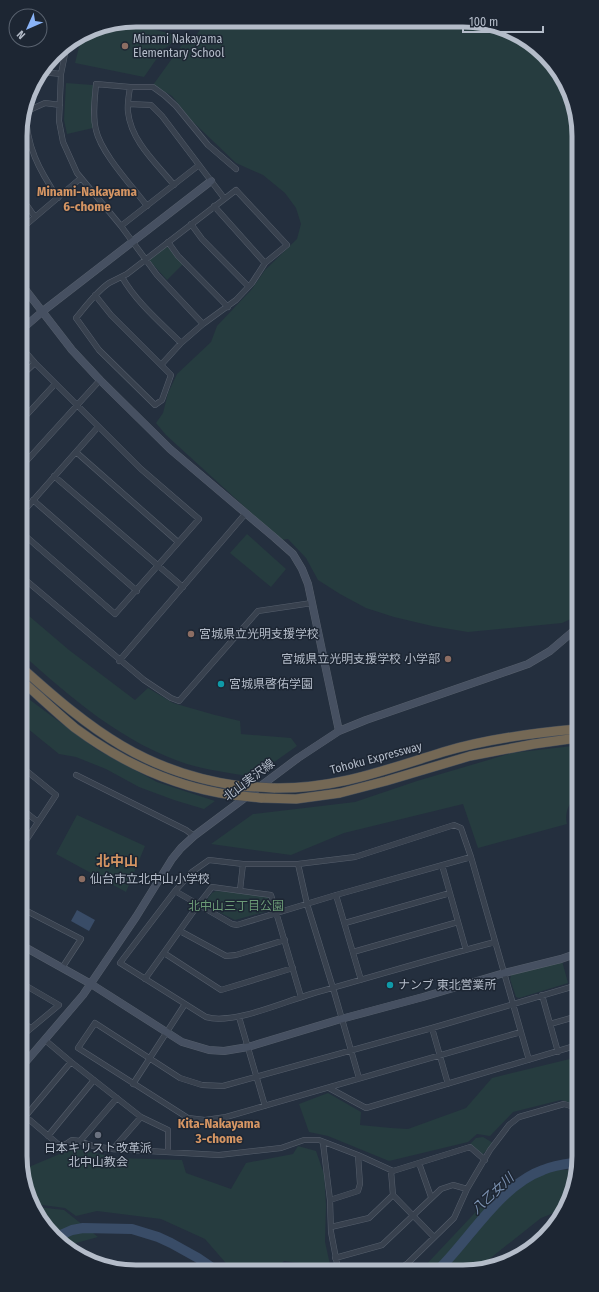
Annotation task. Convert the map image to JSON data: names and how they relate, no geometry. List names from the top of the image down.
{
  "streets": {
    "highway": ["Tohoku Expressway"],
    "street": ["北山実沢線"]
  },
  "districts": ["Minami-Nakayama 6-chome", "北中山", "Kita-Nakayama 3-chome"],
  "water": ["八乙女川"],
  "parks": ["北中山三丁目公園"],
  "places": [
    "Minami Nakayama Elementary School",
    "宮城県立光明支援学校",
    "宮城県立光明支援学校 小学部",
    "宮城県啓佑学園",
    "仙台市立北中山小学校",
    "ナンブ 東北営業所",
    "日本キリスト改革派 北中山教会"
  ],
  "scale_bar": "100 m",
  "north": "bottom left"
}
